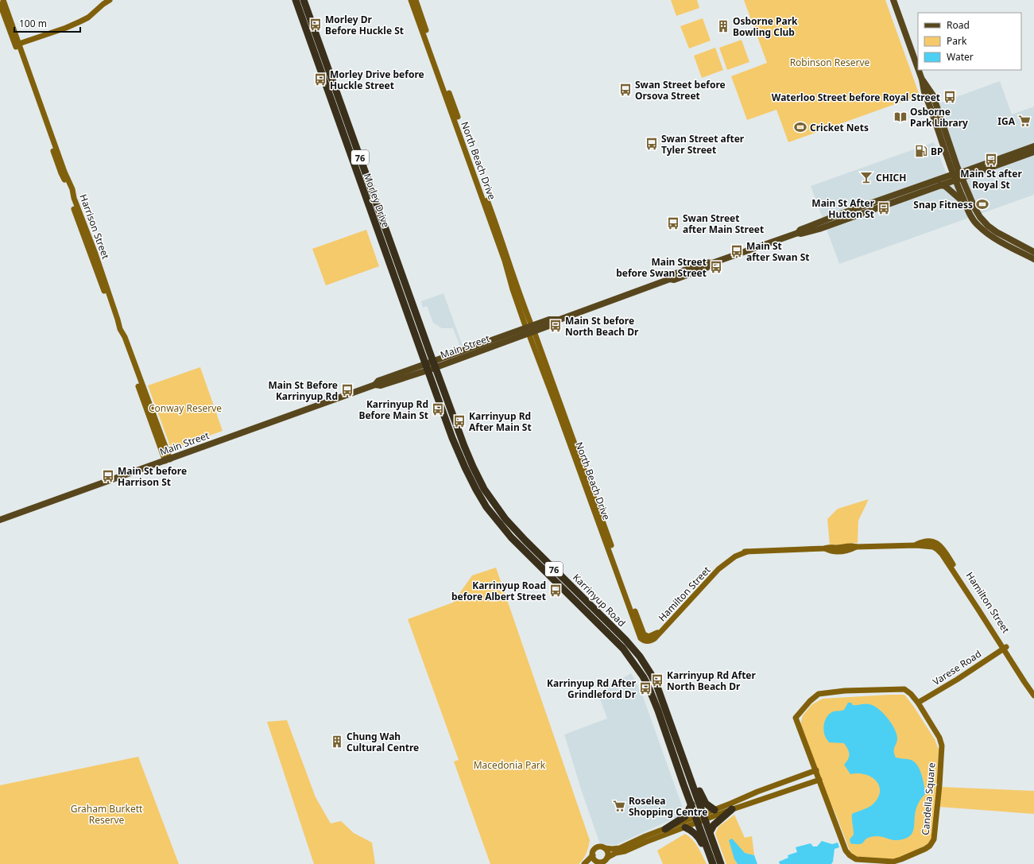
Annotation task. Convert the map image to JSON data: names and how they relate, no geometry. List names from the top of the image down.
{
  "streets": {
    "highway": ["76", "Morley Drive", "Karrinyup Road"],
    "main road": ["Main Street"],
    "street": [
      "North Beach Drive",
      "Harrison Street",
      "Hamilton Street",
      "Varese Road",
      "Candella Square"
    ]
  },
  "crossings": [
    ["North Beach Drive", "Main Street"],
    ["North Beach Drive", "Hamilton Street"],
    ["Morley Drive", "Main Street"],
    ["Morley Drive", "Karrinyup Road"],
    ["Harrison Street", "Main Street"],
    ["Main Street", "Karrinyup Road"],
    ["Hamilton Street", "Varese Road"],
    ["Varese Road", "Candella Square"]
  ],
  "parks": [
    "Robinson Reserve",
    "Conway Reserve",
    "Macedonia Park",
    "Graham Burkett Reserve"
  ],
  "places": {
    "bus stop": [
      "Morley Dr Before Huckle St",
      "Morley Drive before Huckle Street",
      "Swan Street before Orsova Street",
      "Waterloo Street before Royal Street",
      "Swan Street after Tyler Street",
      "Main St after Royal St",
      "Main St After Hutton St",
      "Swan Street after Main Street",
      "Main St after Swan St",
      "Main Street before Swan Street",
      "Main St before North Beach Dr",
      "Main St Before Karrinyup Rd",
      "Karrinyup Rd Before Main St",
      "Karrinyup Rd After Main St",
      "Main St before Harrison St",
      "Karrinyup Road before Albert Street",
      "Karrinyup Rd After North Beach Dr",
      "Karrinyup Rd After Grindleford Dr"
    ],
    "building": ["Osborne Park Bowling Club", "Chung Wah Cultural Centre"],
    "library": ["Osborne Park Library"],
    "supermarket": ["IGA", "Roselea Shopping Centre"],
    "sports": ["Cricket Nets", "Snap Fitness"],
    "fuel station": ["BP"],
    "bar": ["CHICH"]
  },
  "legend": ["Road", "Park", "Water"],
  "scale_bar": "100 m"
}
